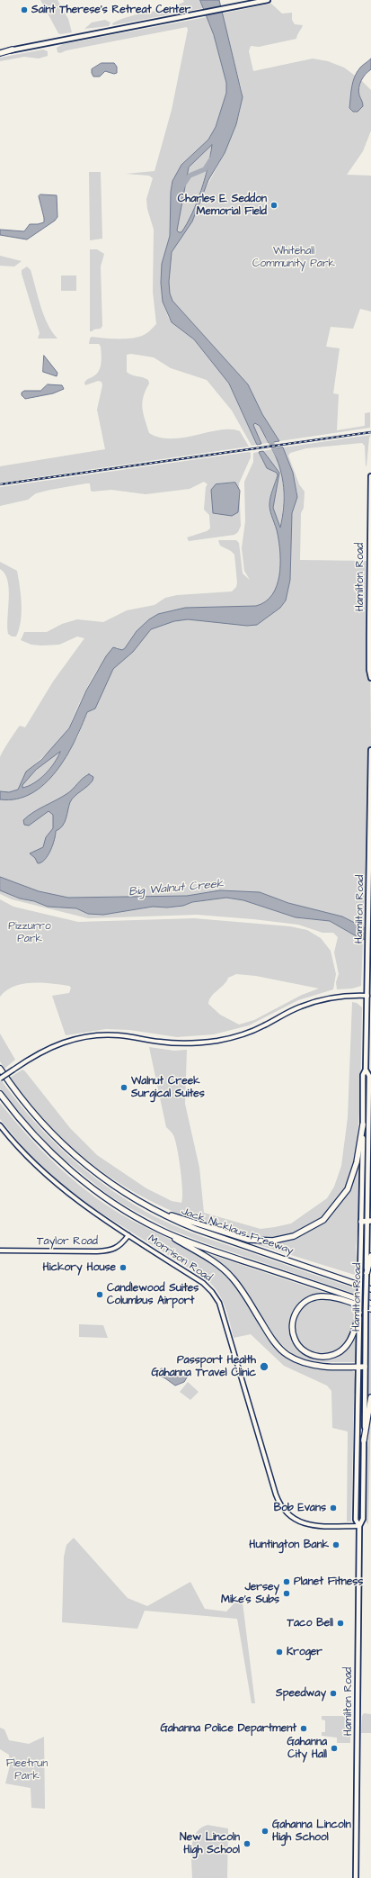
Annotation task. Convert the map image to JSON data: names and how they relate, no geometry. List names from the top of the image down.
{
  "streets": {
    "highway": ["Jack Nicklaus Freeway"],
    "main road": ["Hamilton Road", "Taylor Road", "Morrison Road"]
  },
  "crossings": [
    ["Hamilton Road", "Morrison Road"],
    ["Taylor Road", "Morrison Road"]
  ],
  "water": ["Big Walnut Creek"],
  "parks": ["Whitehall Community Park", "Pizzurro Park", "Fleetrun Park"],
  "places": [
    "Saint Therese's Retreat Center",
    "Charles E. Seddon Memorial Field",
    "Walnut Creek Surgical Suites",
    "Hickory House",
    "Candlewood Suites Columbus Airport",
    "Passport Health Gahanna Travel Clinic",
    "Bob Evans",
    "Huntington Bank",
    "Planet Fitness",
    "Jersey Mike's Subs",
    "Taco Bell",
    "Kroger",
    "Speedway",
    "Gahanna Police Department",
    "Gahanna City Hall",
    "Gahanna Lincoln High School",
    "New Lincoln High School"
  ]
}
